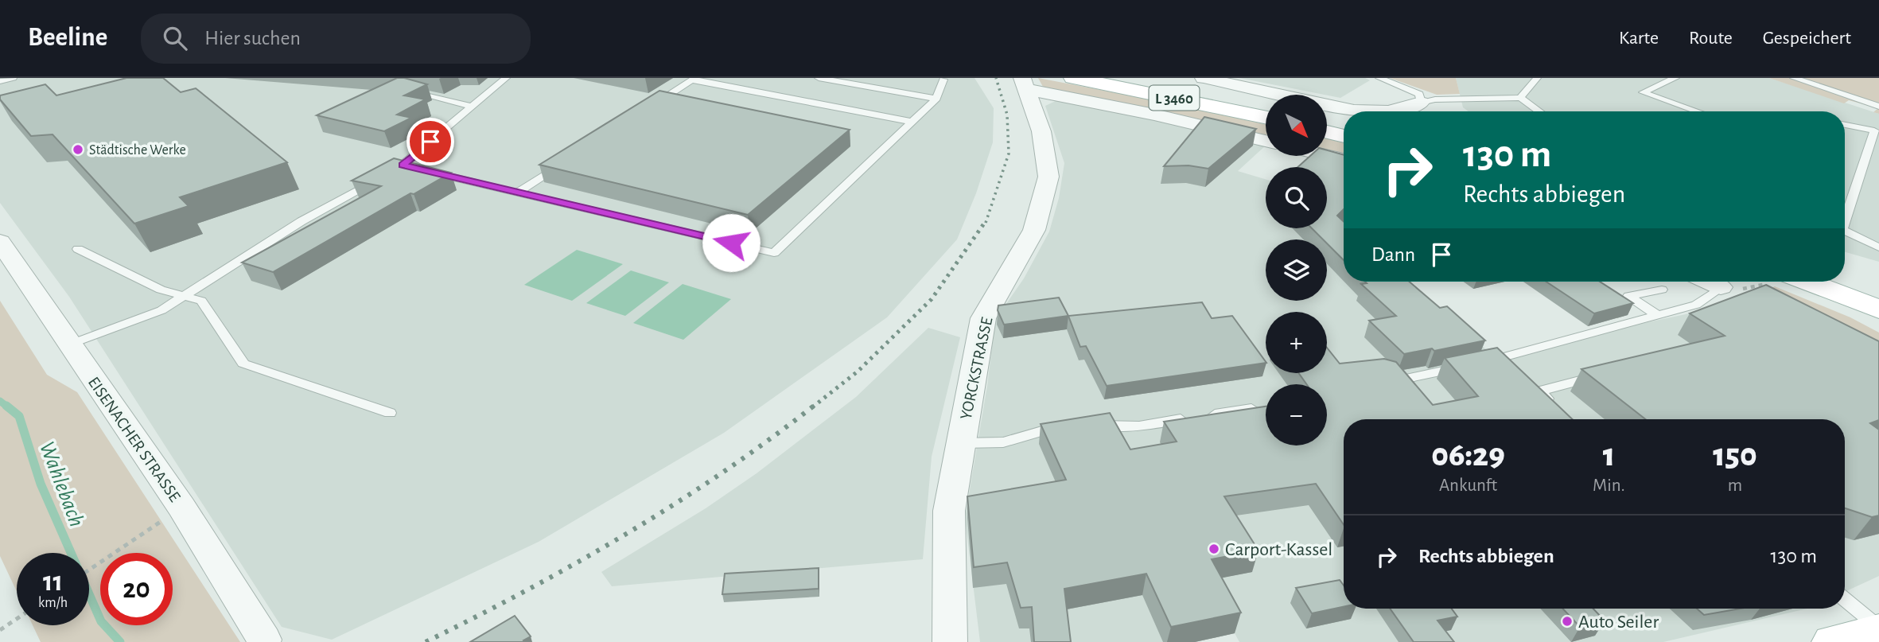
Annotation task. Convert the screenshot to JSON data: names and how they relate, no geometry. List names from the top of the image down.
{
  "streets": {
    "main road": ["L 3460"],
    "street": ["YORCKSTRASSE", "EISENACHER STRASSE"]
  },
  "water": ["Wahlebach"],
  "places": ["Städtische Werke", "Carport-Kassel", "Auto Seiler"],
  "north": "bottom right",
  "page": {
    "header": "Beeline",
    "search": "Hier suchen",
    "nav": ["Karte", "Route", "Gespeichert"],
    "map_buttons": ["+", "−"],
    "turn": ["130 m", "Rechts abbiegen"],
    "then": "Dann",
    "eta": [
      "06:29",
      "Ankunft",
      "1",
      "Min.",
      "150",
      "m"
    ],
    "list": [
      {
        "name": "Rechts abbiegen",
        "value": "130 m"
      }
    ],
    "speed": "11 km/h",
    "limit": "20"
  }
}
